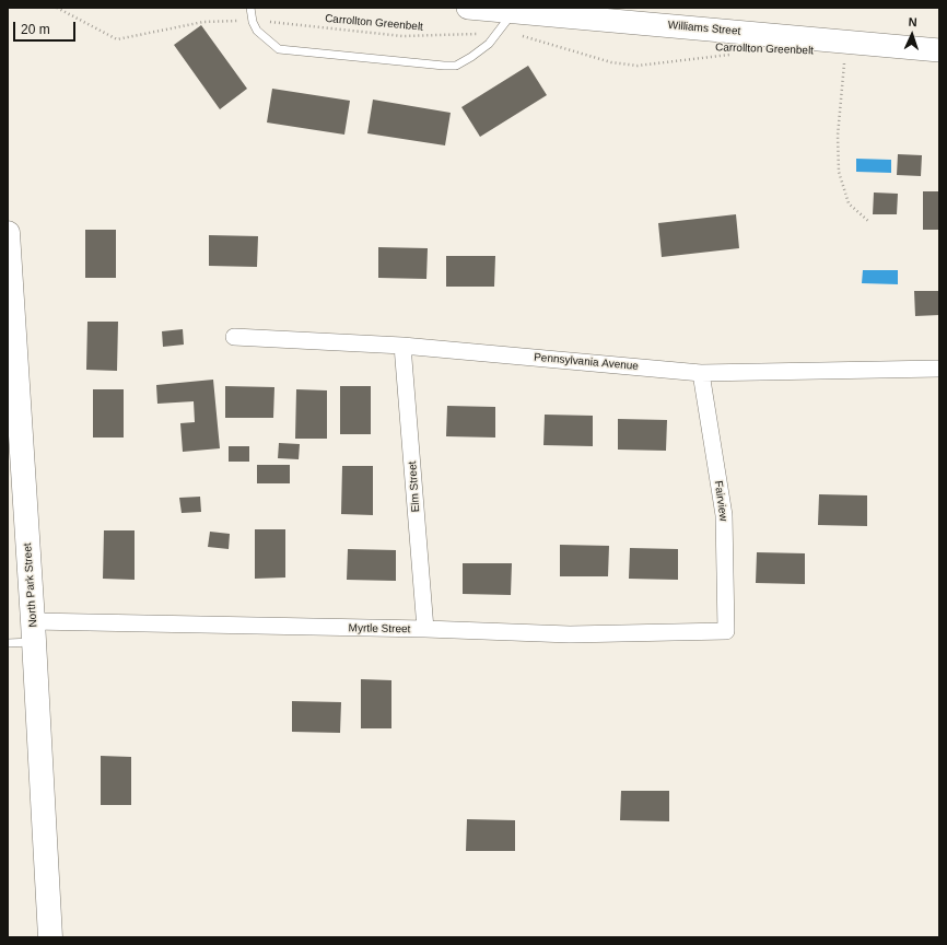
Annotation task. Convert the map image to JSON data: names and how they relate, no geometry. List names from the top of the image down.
{
  "streets": {
    "main road": ["North Park Street"],
    "street": [
      "Williams Street",
      "Pennsylvania Avenue",
      "Elm Street",
      "Fairview",
      "Myrtle Street"
    ],
    "path": ["Carrollton Greenbelt"]
  },
  "crossings": [
    ["Carrollton Greenbelt", "Williams Street"],
    ["Pennsylvania Avenue", "Elm Street"],
    ["Pennsylvania Avenue", "Fairview"],
    ["Elm Street", "Myrtle Street"],
    ["Fairview", "Myrtle Street"],
    ["North Park Street", "Myrtle Street"]
  ],
  "scale_bar": "20 m",
  "north": "top"
}
